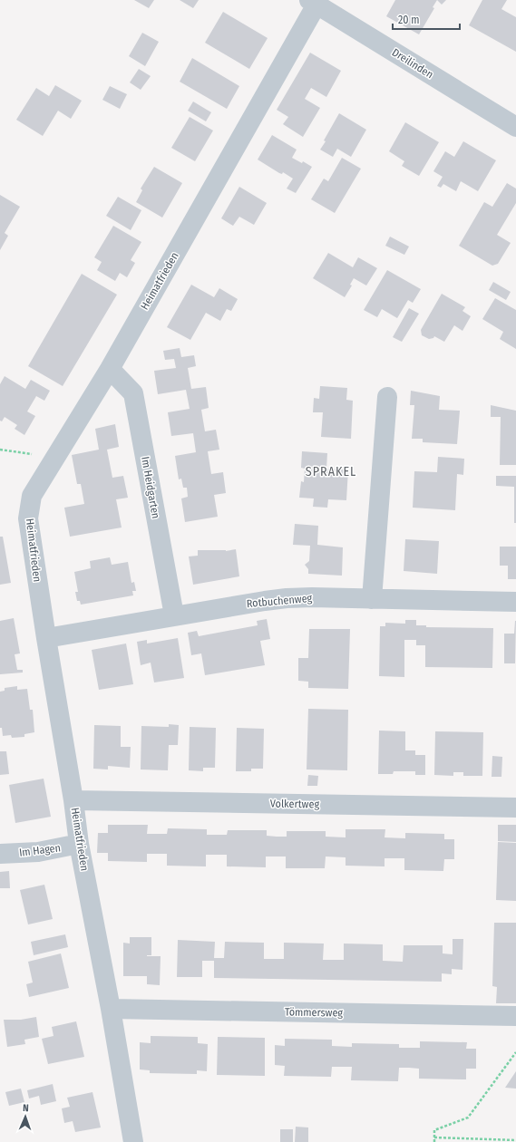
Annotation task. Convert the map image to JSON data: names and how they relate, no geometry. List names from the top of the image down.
{
  "streets": {
    "street": [
      "Dreilinden",
      "Heimatfrieden",
      "Im Heidgarten",
      "Rotbuchenweg",
      "Volkertweg",
      "Im Hagen",
      "Tömmersweg"
    ]
  },
  "crossings": [
    ["Dreilinden", "Heimatfrieden"],
    ["Heimatfrieden", "Im Heidgarten"],
    ["Heimatfrieden", "Rotbuchenweg"],
    ["Heimatfrieden", "Volkertweg"],
    ["Heimatfrieden", "Im Hagen"],
    ["Heimatfrieden", "Tömmersweg"],
    ["Im Heidgarten", "Rotbuchenweg"]
  ],
  "districts": ["SPRAKEL"],
  "scale_bar": "20 m",
  "north": "top"
}
